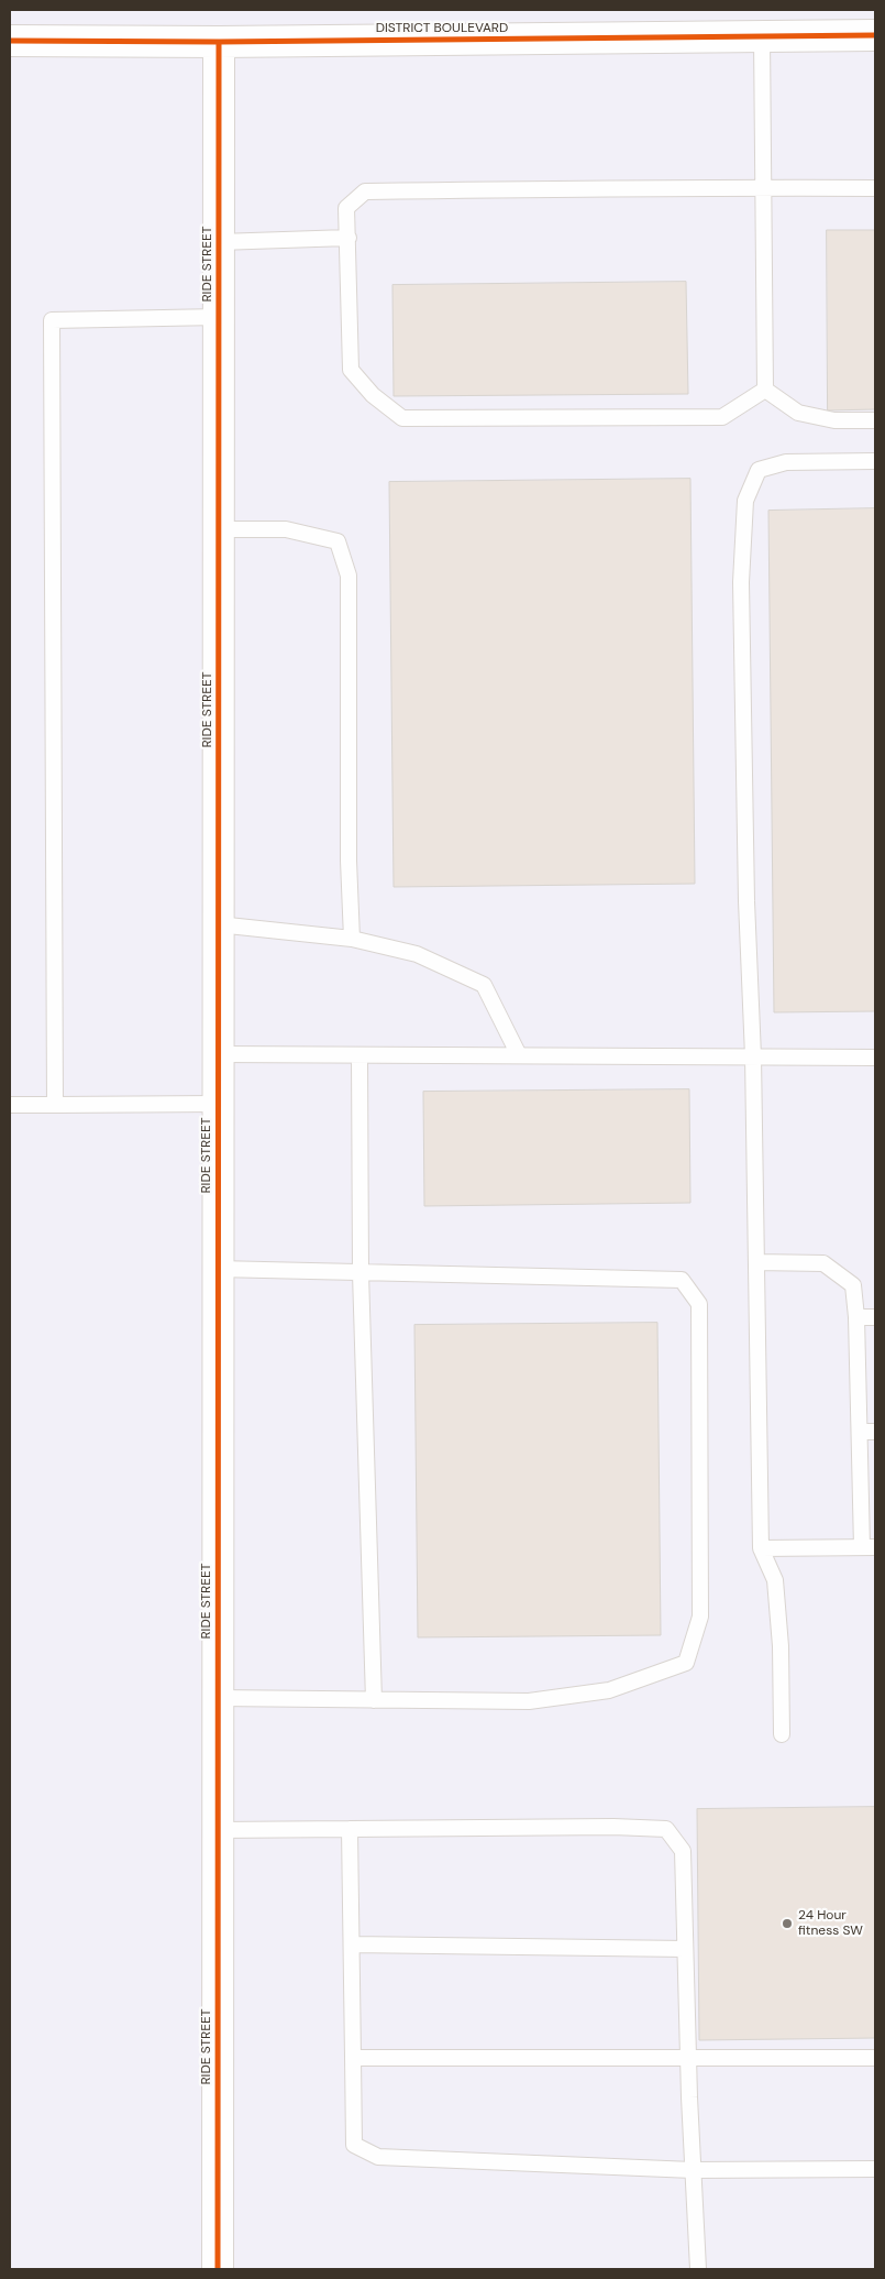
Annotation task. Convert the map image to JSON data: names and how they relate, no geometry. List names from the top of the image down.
{
  "streets": {
    "street": ["DISTRICT BOULEVARD", "RIDE STREET"]
  },
  "crossings": [
    ["DISTRICT BOULEVARD", "RIDE STREET"]
  ],
  "places": ["24 Hour fitness SW"]
}
